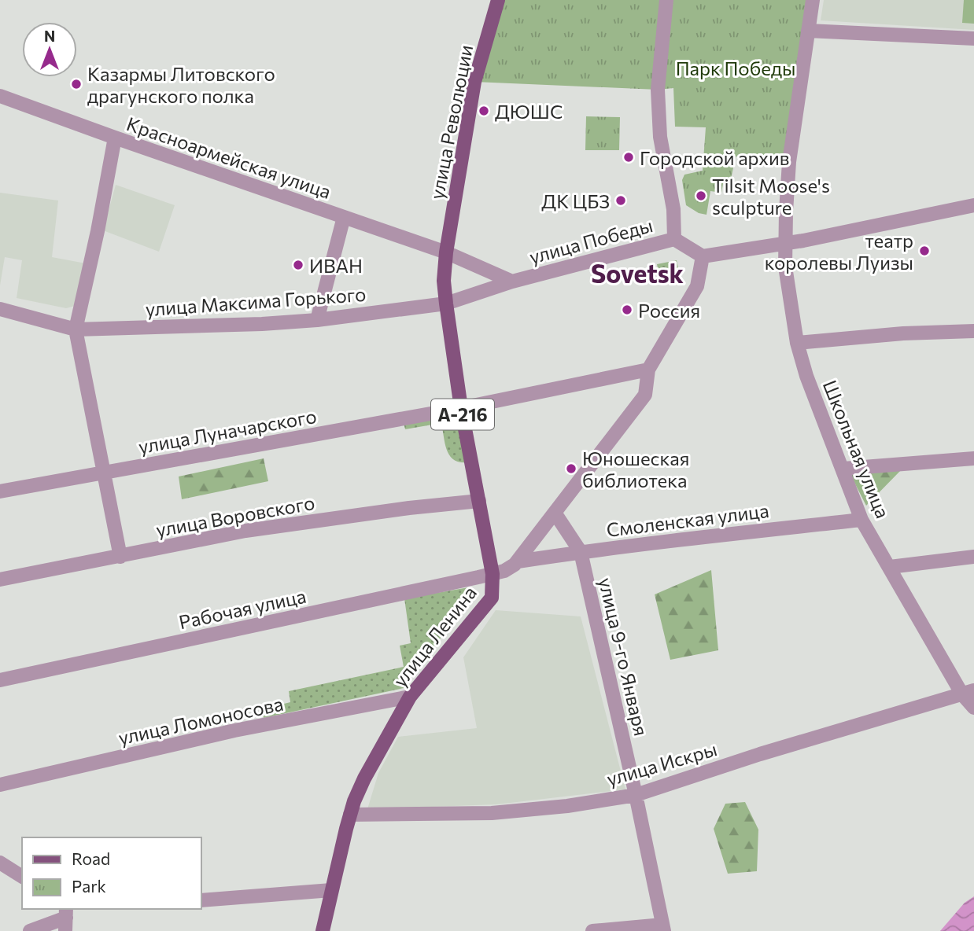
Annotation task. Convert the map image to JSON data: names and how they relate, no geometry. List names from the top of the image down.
{
  "streets": {
    "main road": ["улица Революции", "А-216", "улица Ленина"],
    "street": [
      "Красноармейская улица",
      "улица Победы",
      "улица Максима Горького",
      "улица Луначарского",
      "Школьная улица",
      "улица Воровского",
      "Смоленская улица",
      "Рабочая улица",
      "улица 9-го Января",
      "улица Ломоносова",
      "улица Искры"
    ]
  },
  "crossings": [
    ["улица Революции", "Красноармейская улица"],
    ["улица Революции", "улица Победы"],
    ["улица Революции", "А-216"],
    ["Красноармейская улица", "улица Победы"],
    ["Красноармейская улица", "А-216"],
    ["улица Победы", "улица Максима Горького"],
    ["улица Победы", "А-216"],
    ["улица Победы", "улица Ленина"],
    ["улица Максима Горького", "А-216"],
    ["А-216", "улица Луначарского"],
    ["А-216", "улица Воровского"],
    ["А-216", "Рабочая улица"],
    ["А-216", "улица Ленина"],
    ["улица Луначарского", "улица Ленина"],
    ["Школьная улица", "Смоленская улица"],
    ["Школьная улица", "улица Искры"],
    ["Смоленская улица", "улица Ленина"],
    ["Смоленская улица", "улица 9-го Января"],
    ["Рабочая улица", "улица Ленина"],
    ["улица Ленина", "улица Ломоносова"],
    ["улица Ленина", "улица Искры"],
    ["улица 9-го Января", "улица Искры"]
  ],
  "districts": ["Sovetsk"],
  "parks": ["Парк Победы"],
  "places": [
    "Казармы Литовского драгунского полка",
    "ДЮШС",
    "Городской архив",
    "Tilsit Moose's sculpture",
    "ДК ЦБЗ",
    "театр королевы Луизы",
    "ИВАН",
    "Россия",
    "Юношеская библиотека"
  ],
  "legend": ["Road", "Park"],
  "north": "top"
}
